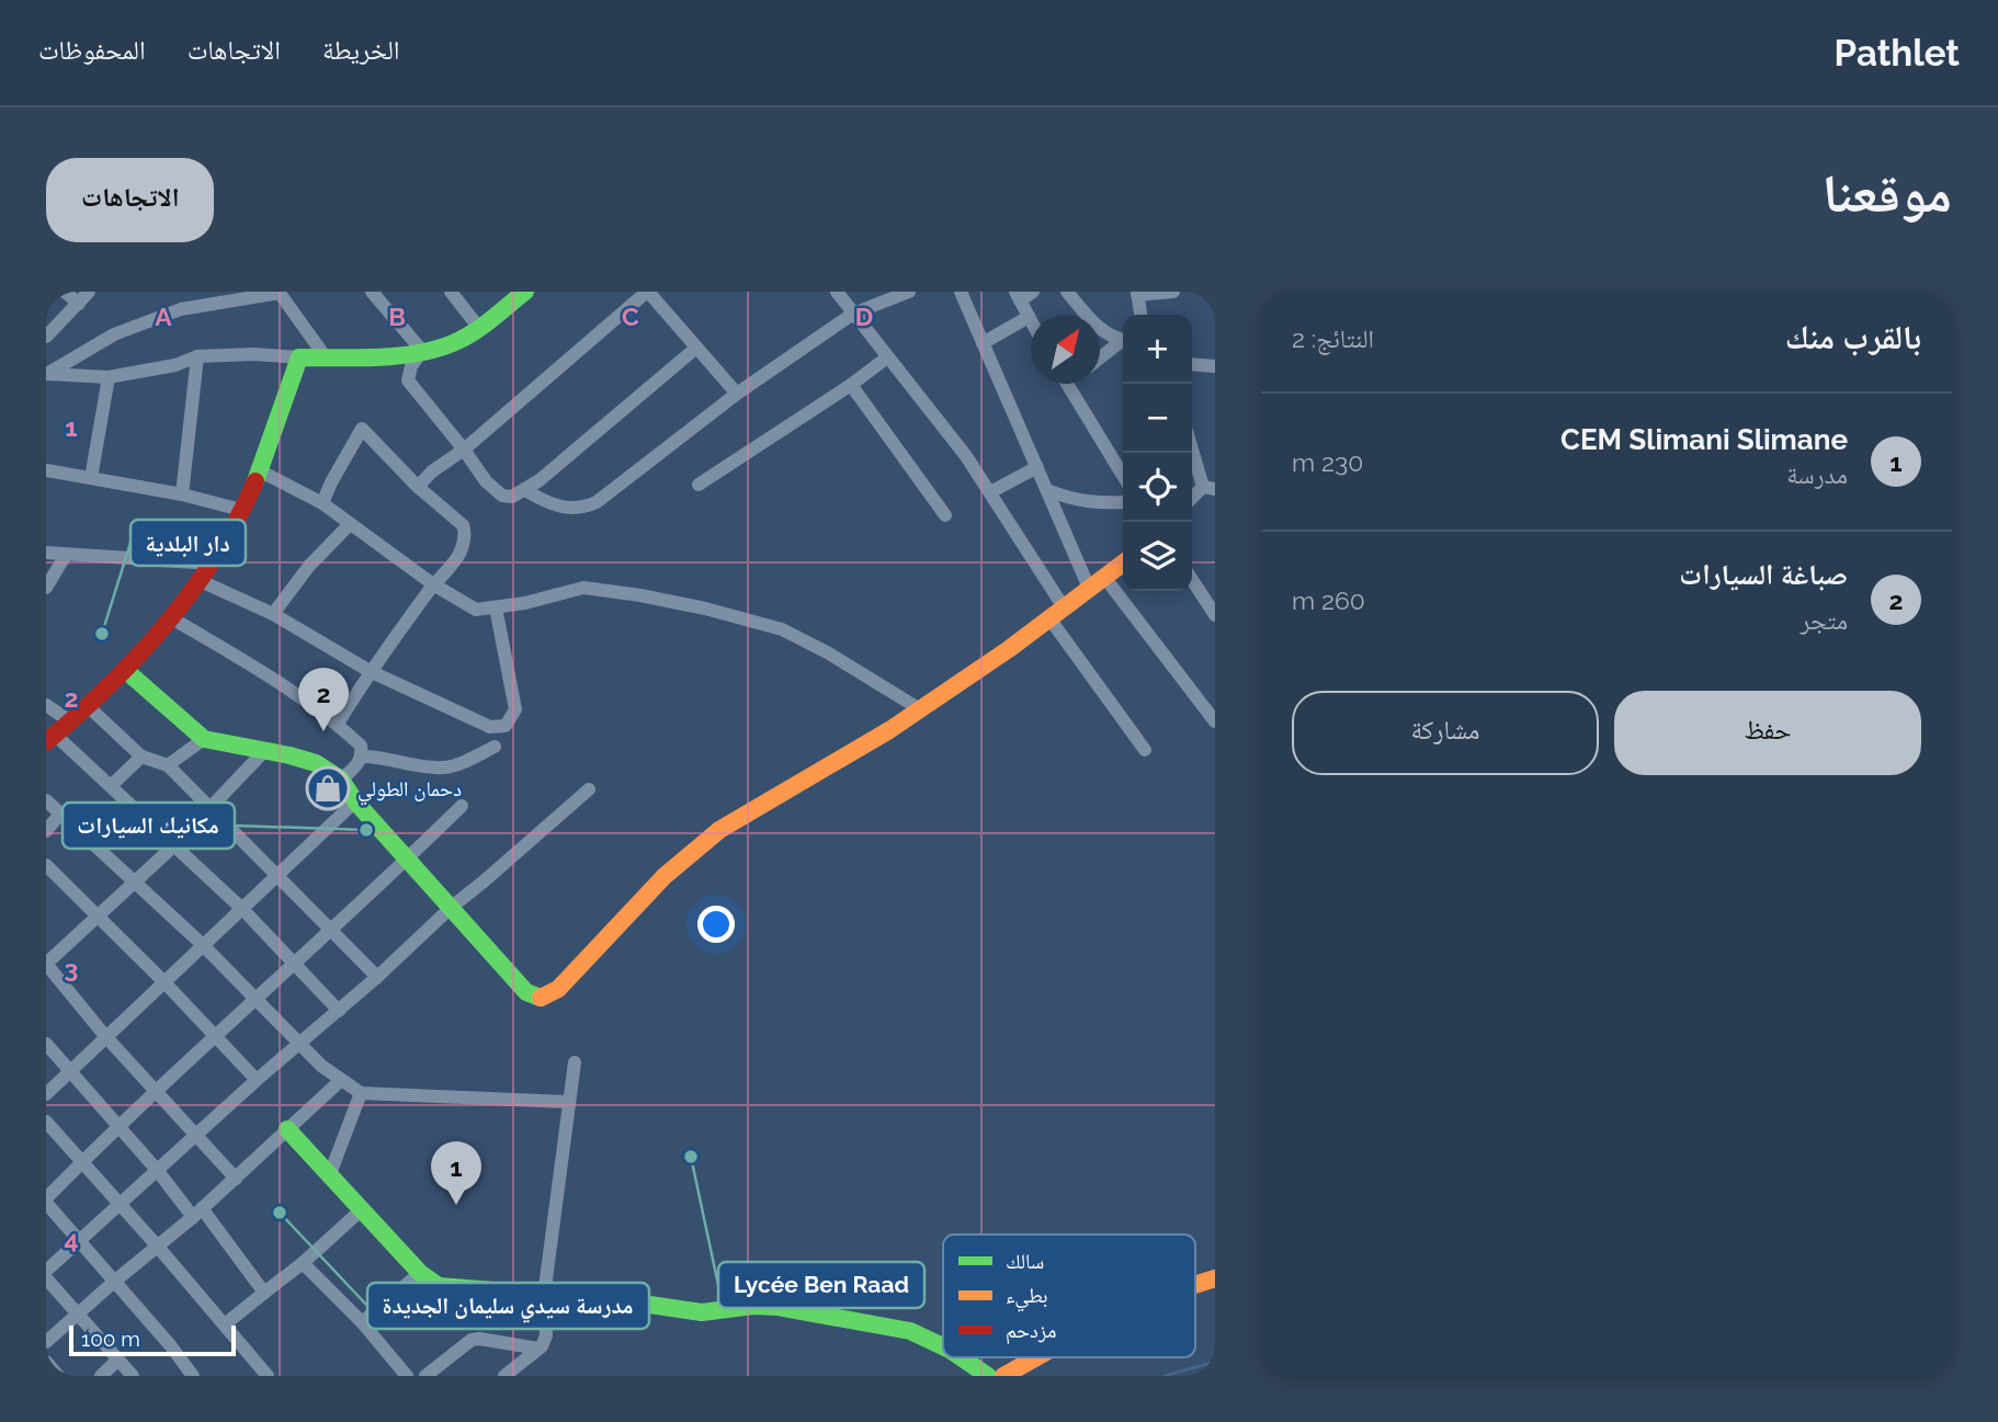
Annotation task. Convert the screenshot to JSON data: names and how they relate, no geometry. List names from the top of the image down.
{
  "places": {
    "other": [
      "دار البلدية",
      "مكانيك السيارات",
      "Lycée Ben Raad",
      "مدرسة سيدي سليمان الجديدة"
    ],
    "shop": ["دحمان الطولي"]
  },
  "legend": ["سالك", "بطيء", "مزدحم"],
  "scale_bar": "100 m",
  "north": "top right",
  "page": {
    "header": "Pathlet",
    "nav": ["الخريطة", "الاتجاهات", "المحفوظات"],
    "title": "موقعنا",
    "buttons": [
      "الاتجاهات",
      ["حفظ", "مشاركة"]
    ],
    "heading": ["بالقرب منك", "النتائج: 2"],
    "map_buttons": ["+", "−"],
    "list": [
      {
        "mark": "1",
        "name": "CEM Slimani Slimane",
        "note": "مدرسة",
        "value": "230 m"
      },
      {
        "mark": "2",
        "name": "صباغة السيارات",
        "note": "متجر",
        "value": "260 m"
      }
    ],
    "pins": ["2", "1"],
    "scale": "100 m"
  },
  "grid": {
    "columns": [
      "A",
      "B",
      "C",
      "D"
    ],
    "rows": [
      "1",
      "2",
      "3",
      "4"
    ]
  }
}
